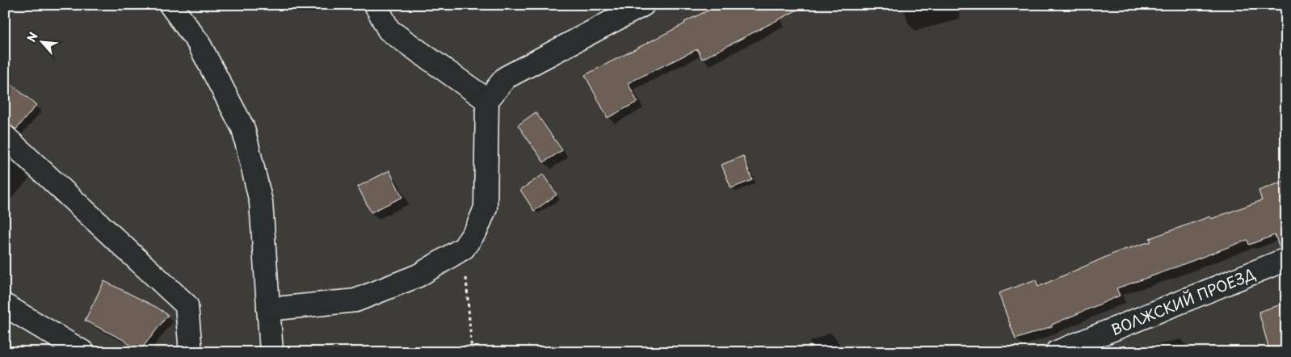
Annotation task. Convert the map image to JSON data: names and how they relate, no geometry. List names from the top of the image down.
{
  "streets": {
    "street": ["ВОЛЖСКИЙ ПРОЕЗД"]
  },
  "north": "top left"
}
